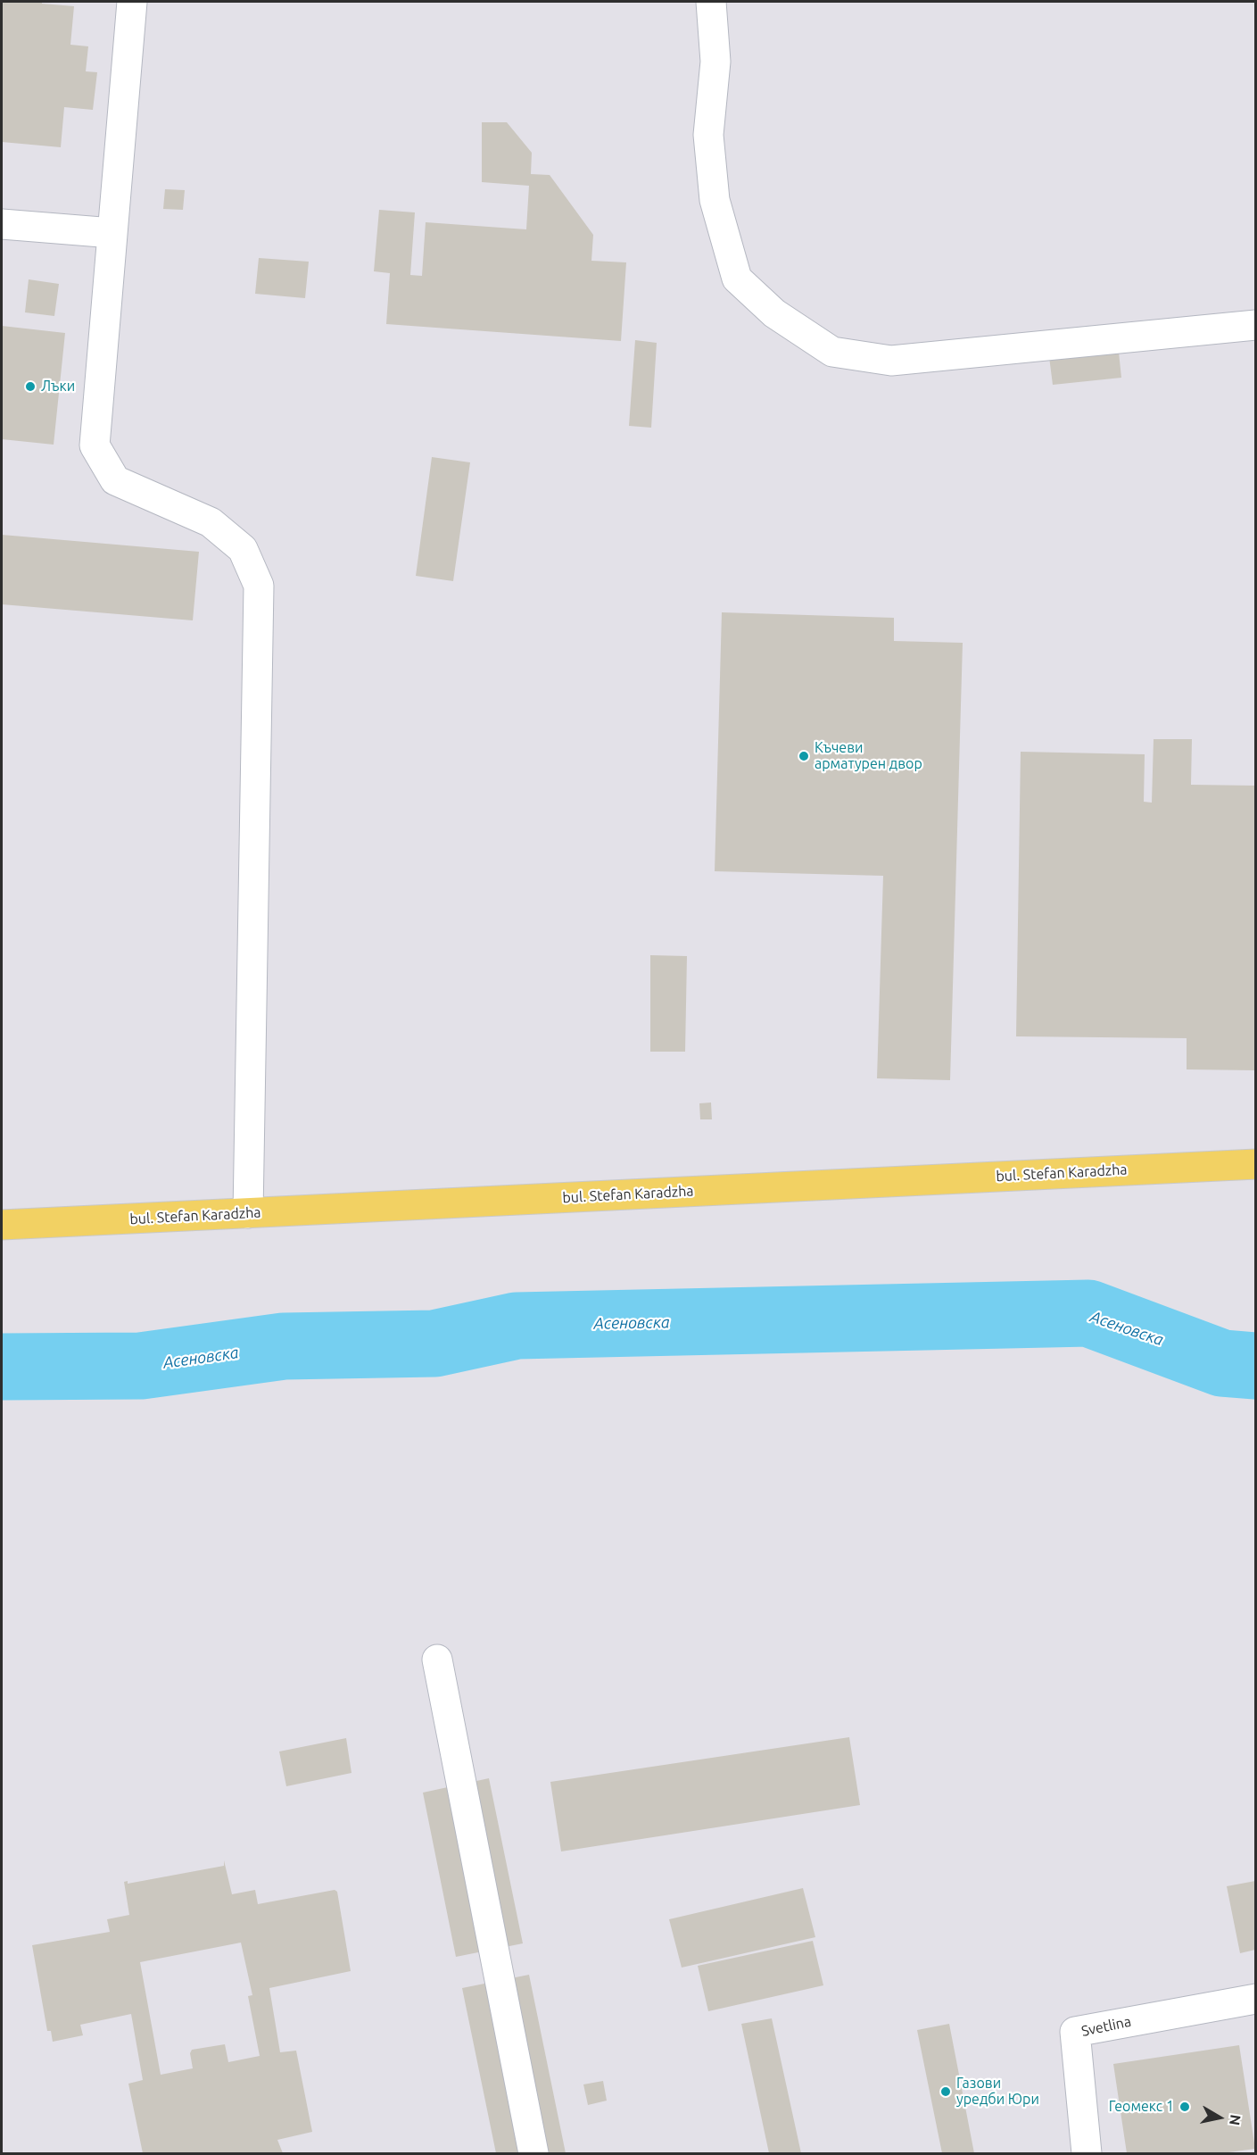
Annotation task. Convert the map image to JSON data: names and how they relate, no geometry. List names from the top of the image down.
{
  "streets": {
    "main road": ["bul. Stefan Karadzha"],
    "street": ["Svetlina"]
  },
  "water": ["Асеновска"],
  "places": [
    "Лъки",
    "Къчеви арматурен двор",
    "Газови уредби Юри",
    "Геомекс 1"
  ],
  "north": "right"
}
